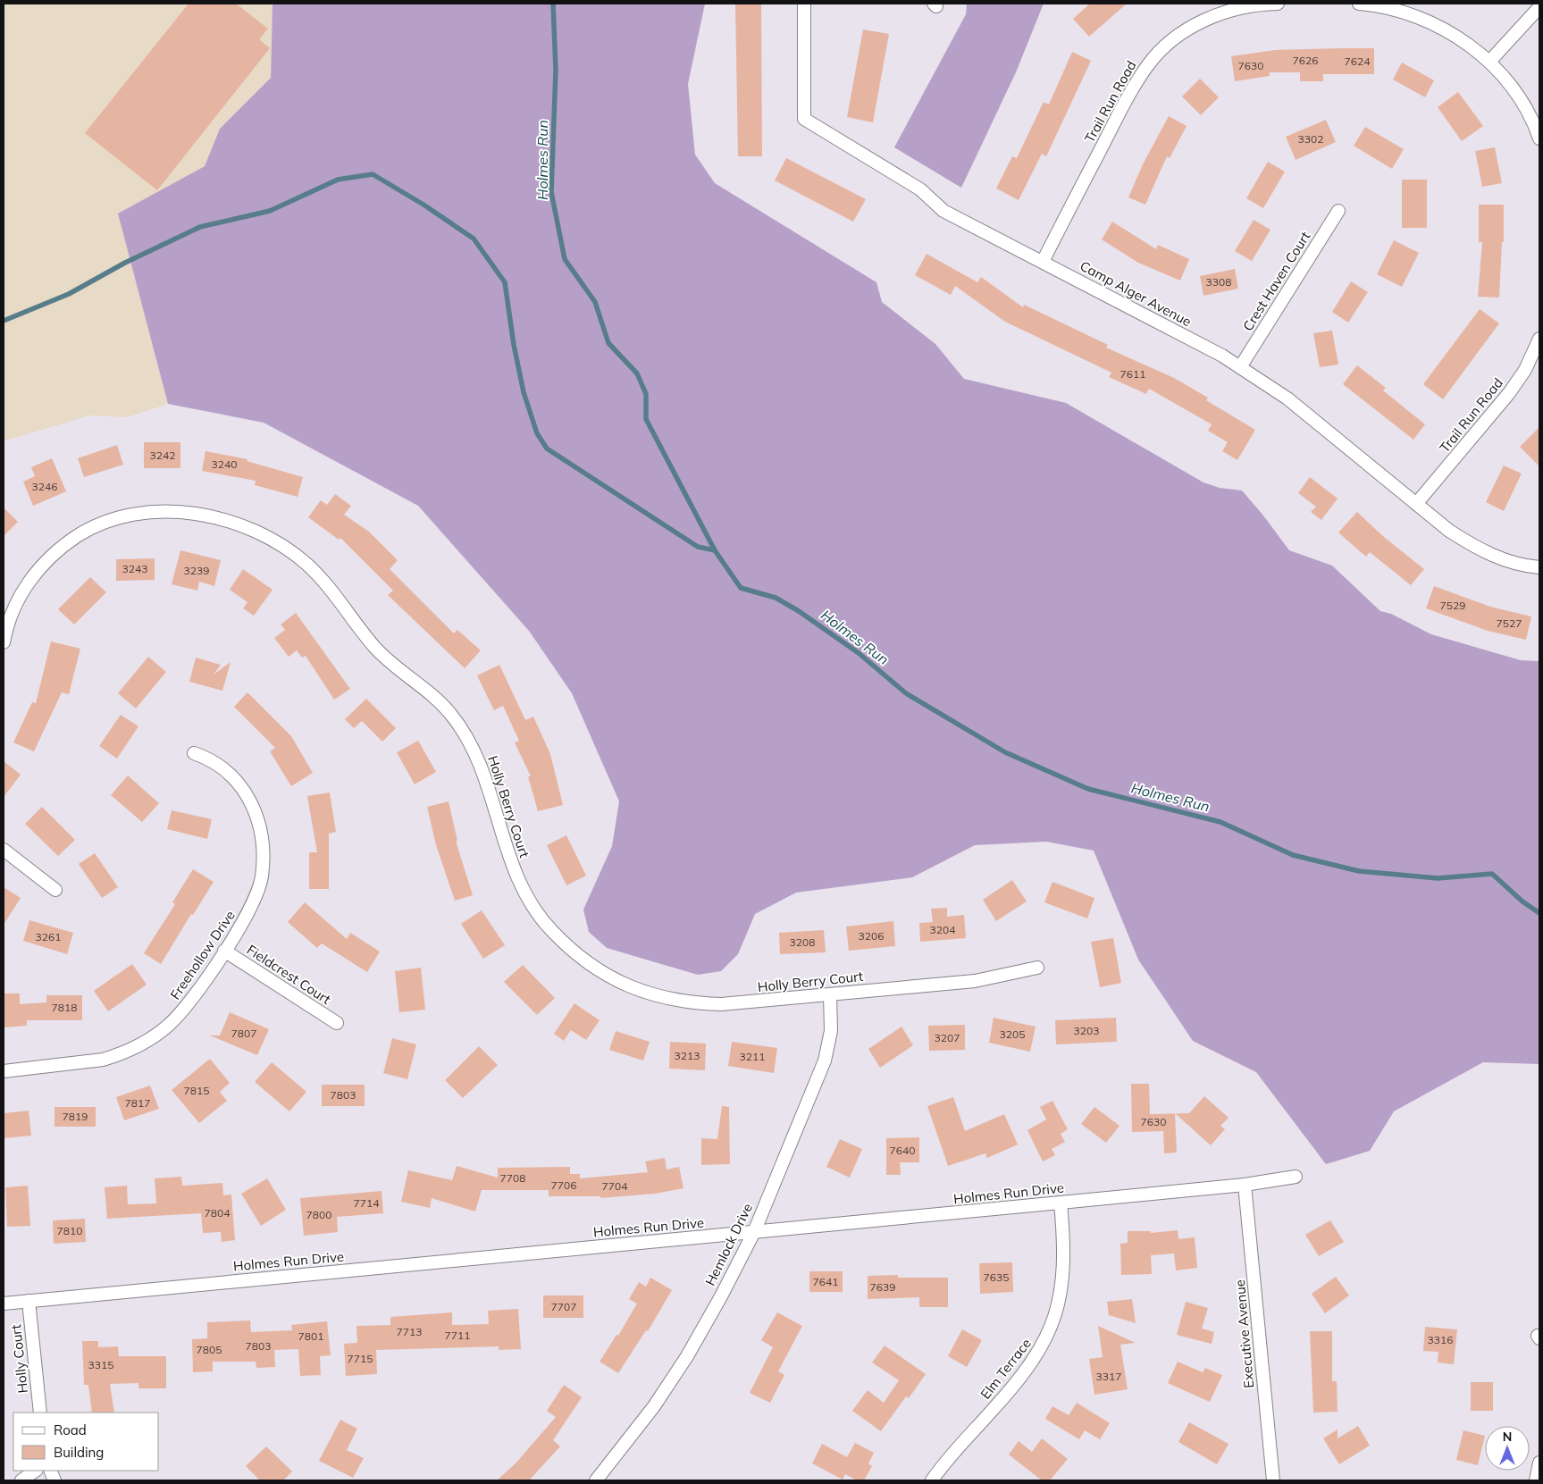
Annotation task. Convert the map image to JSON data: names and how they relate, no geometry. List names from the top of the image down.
{
  "streets": {
    "street": [
      "Trail Run Road",
      "Crest Haven Court",
      "Camp Alger Avenue",
      "Holly Berry Court",
      "Freehollow Drive",
      "Fieldcrest Court",
      "Holmes Run Drive",
      "Hemlock Drive",
      "Executive Avenue",
      "Holly Court",
      "Elm Terrace"
    ]
  },
  "crossings": [
    ["Trail Run Road", "Camp Alger Avenue"],
    ["Crest Haven Court", "Camp Alger Avenue"],
    ["Holly Berry Court", "Hemlock Drive"],
    ["Freehollow Drive", "Fieldcrest Court"],
    ["Holmes Run Drive", "Hemlock Drive"],
    ["Holmes Run Drive", "Executive Avenue"],
    ["Holmes Run Drive", "Holly Court"],
    ["Holmes Run Drive", "Elm Terrace"]
  ],
  "water": ["Holmes Run"],
  "house_numbers": [
    "7626",
    "7624",
    "7630",
    "3302",
    "3308",
    "7611",
    "3242",
    "3240",
    "3246",
    "3243",
    "3239",
    "7529",
    "7527",
    "3204",
    "3206",
    "3261",
    "3208",
    "7818",
    "3203",
    "7807",
    "3205",
    "3207",
    "3213",
    "3211",
    "7815",
    "7803",
    "7817",
    "7819",
    "7630",
    "7640",
    "7708",
    "7706",
    "7704",
    "7714",
    "7804",
    "7800",
    "7810",
    "7635",
    "7641",
    "7639",
    "7707",
    "7713",
    "7711",
    "7801",
    "3316",
    "7803",
    "7805",
    "7715",
    "3315",
    "3317"
  ],
  "legend": ["Road", "Building"],
  "north": "top"
}
